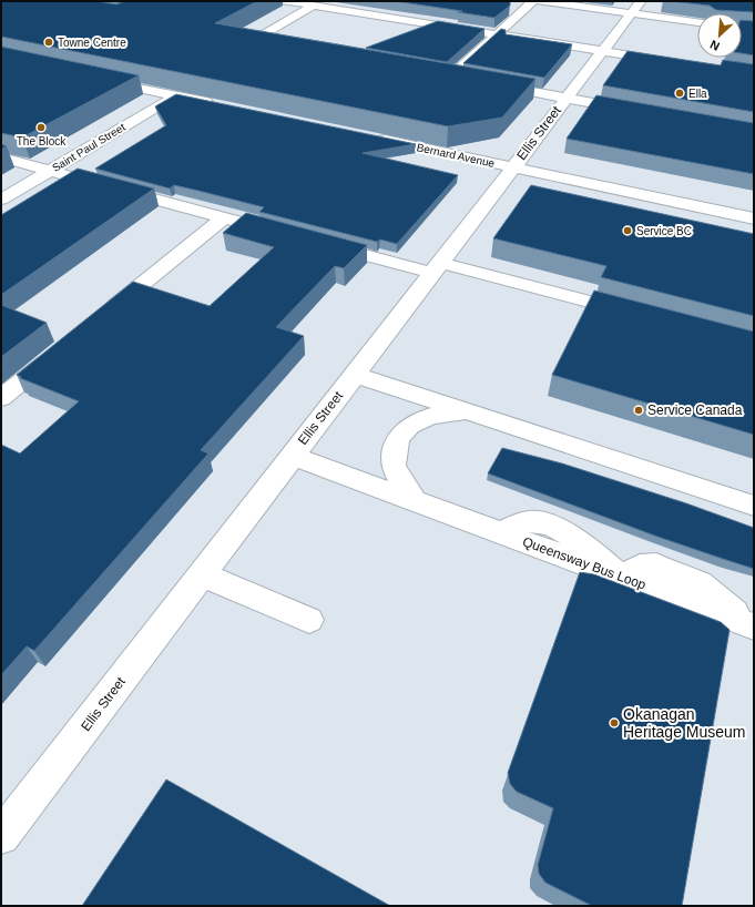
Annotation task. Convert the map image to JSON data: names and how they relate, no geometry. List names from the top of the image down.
{
  "streets": {
    "street": [
      "Ellis Street",
      "Saint Paul Street",
      "Bernard Avenue",
      "Queensway Bus Loop"
    ]
  },
  "crossings": [
    ["Ellis Street", "Bernard Avenue"],
    ["Ellis Street", "Queensway Bus Loop"]
  ],
  "places": [
    "Towne Centre",
    "Ella",
    "The Block",
    "Service BC",
    "Service Canada",
    "Okanagan Heritage Museum"
  ],
  "north": "bottom left"
}
